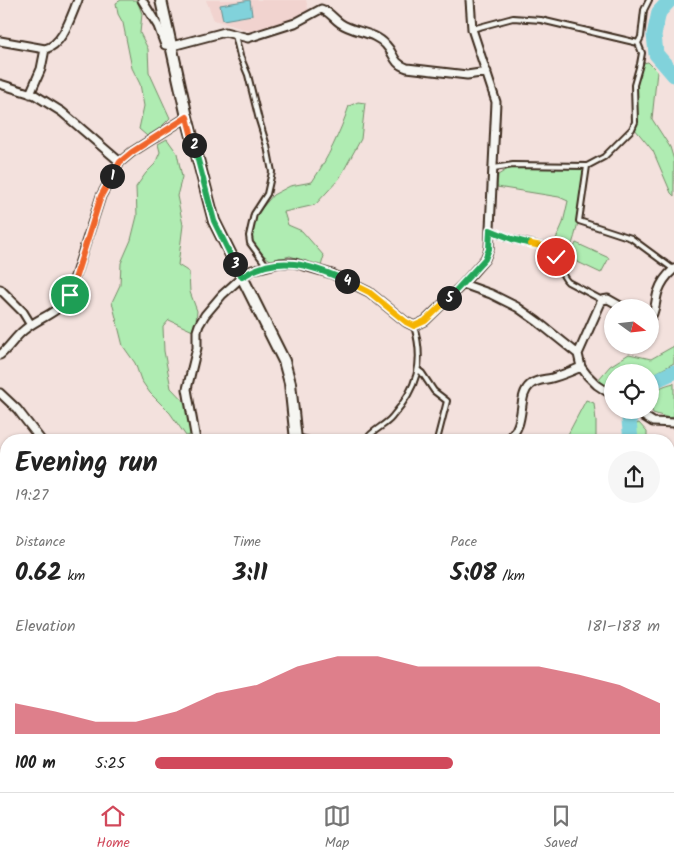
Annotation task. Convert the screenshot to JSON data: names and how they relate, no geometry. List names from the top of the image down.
{
  "north": "right",
  "page": {
    "pins": [
      "2",
      "1",
      "3",
      "4",
      "5"
    ],
    "heading": ["Evening run", "19:27"],
    "stats": [
      ["Distance", "0.62 km"],
      ["Time", "3:11"],
      ["Pace", "5:08 /km"]
    ],
    "chart": ["Elevation", "181–188 m"],
    "list": [
      {
        "name": "100 m",
        "note": "5:25"
      }
    ],
    "tabs": ["Home", "Map", "Saved"]
  }
}
